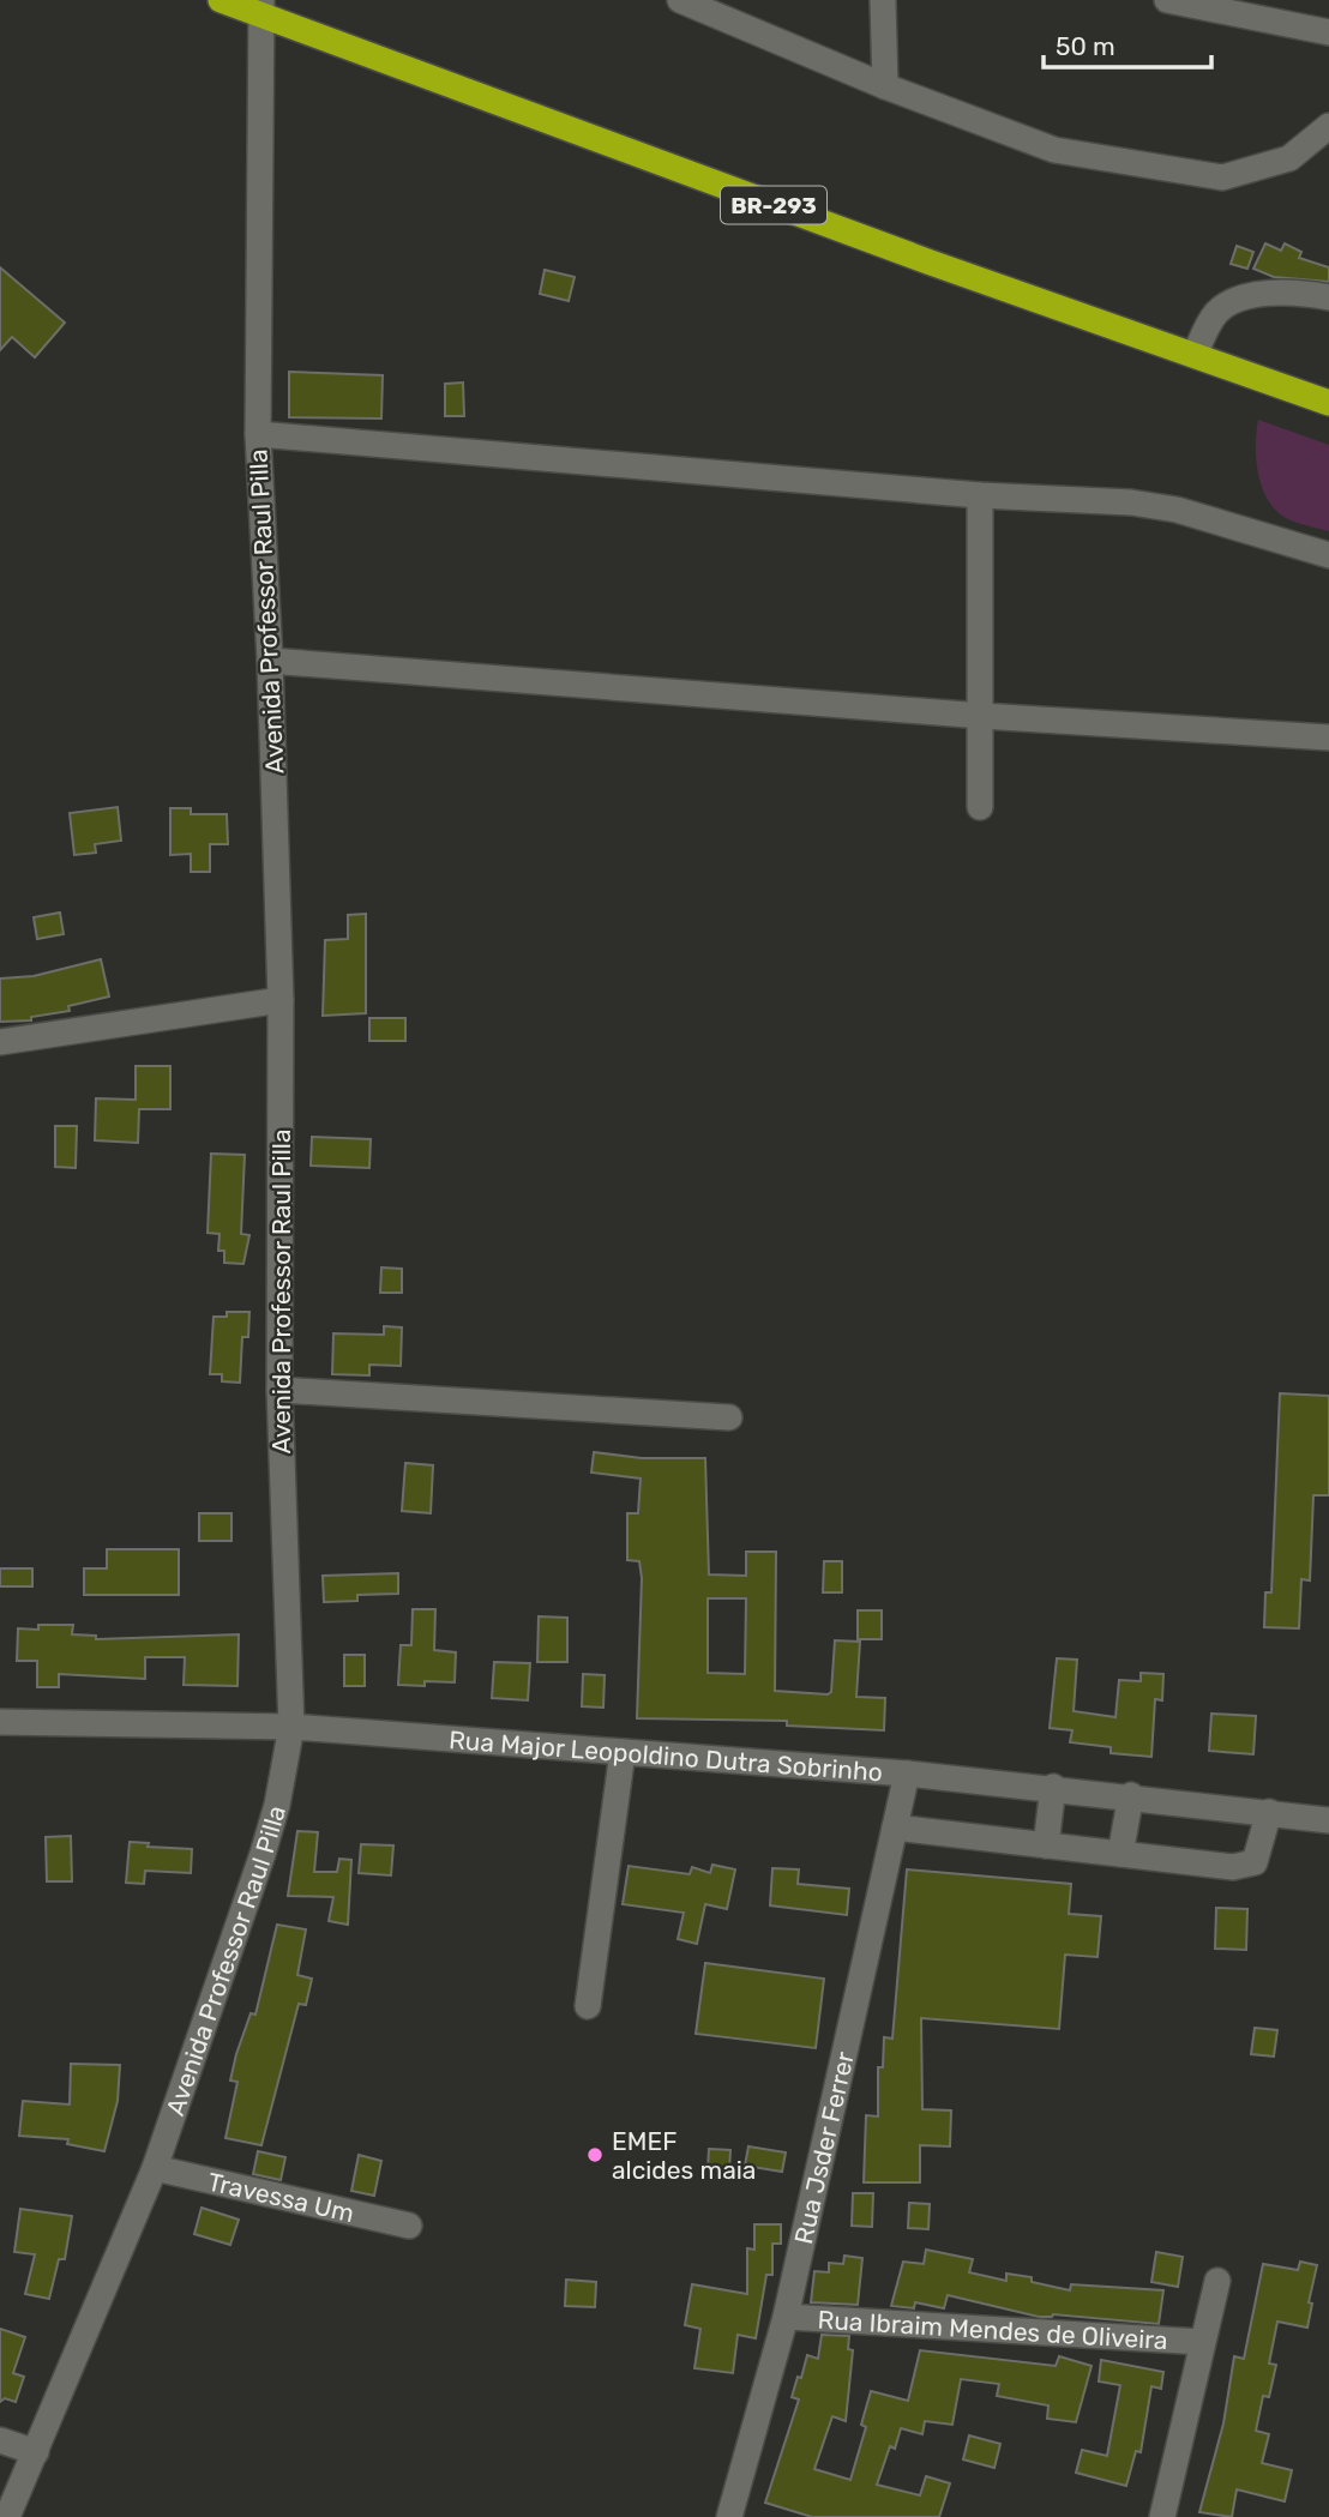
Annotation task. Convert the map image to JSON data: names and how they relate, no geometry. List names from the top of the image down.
{
  "streets": {
    "highway": ["BR-293"],
    "street": [
      "Avenida Professor Raul Pilla",
      "Rua Major Leopoldino Dutra Sobrinho",
      "Rua Jsder Ferrer",
      "Travessa Um",
      "Rua Ibraim Mendes de Oliveira"
    ]
  },
  "crossings": [
    ["BR-293", "Avenida Professor Raul Pilla"],
    ["Avenida Professor Raul Pilla", "Rua Major Leopoldino Dutra Sobrinho"],
    ["Avenida Professor Raul Pilla", "Travessa Um"],
    ["Rua Major Leopoldino Dutra Sobrinho", "Rua Jsder Ferrer"],
    ["Rua Jsder Ferrer", "Rua Ibraim Mendes de Oliveira"]
  ],
  "places": ["EMEF alcides maia"],
  "scale_bar": "50 m"
}
